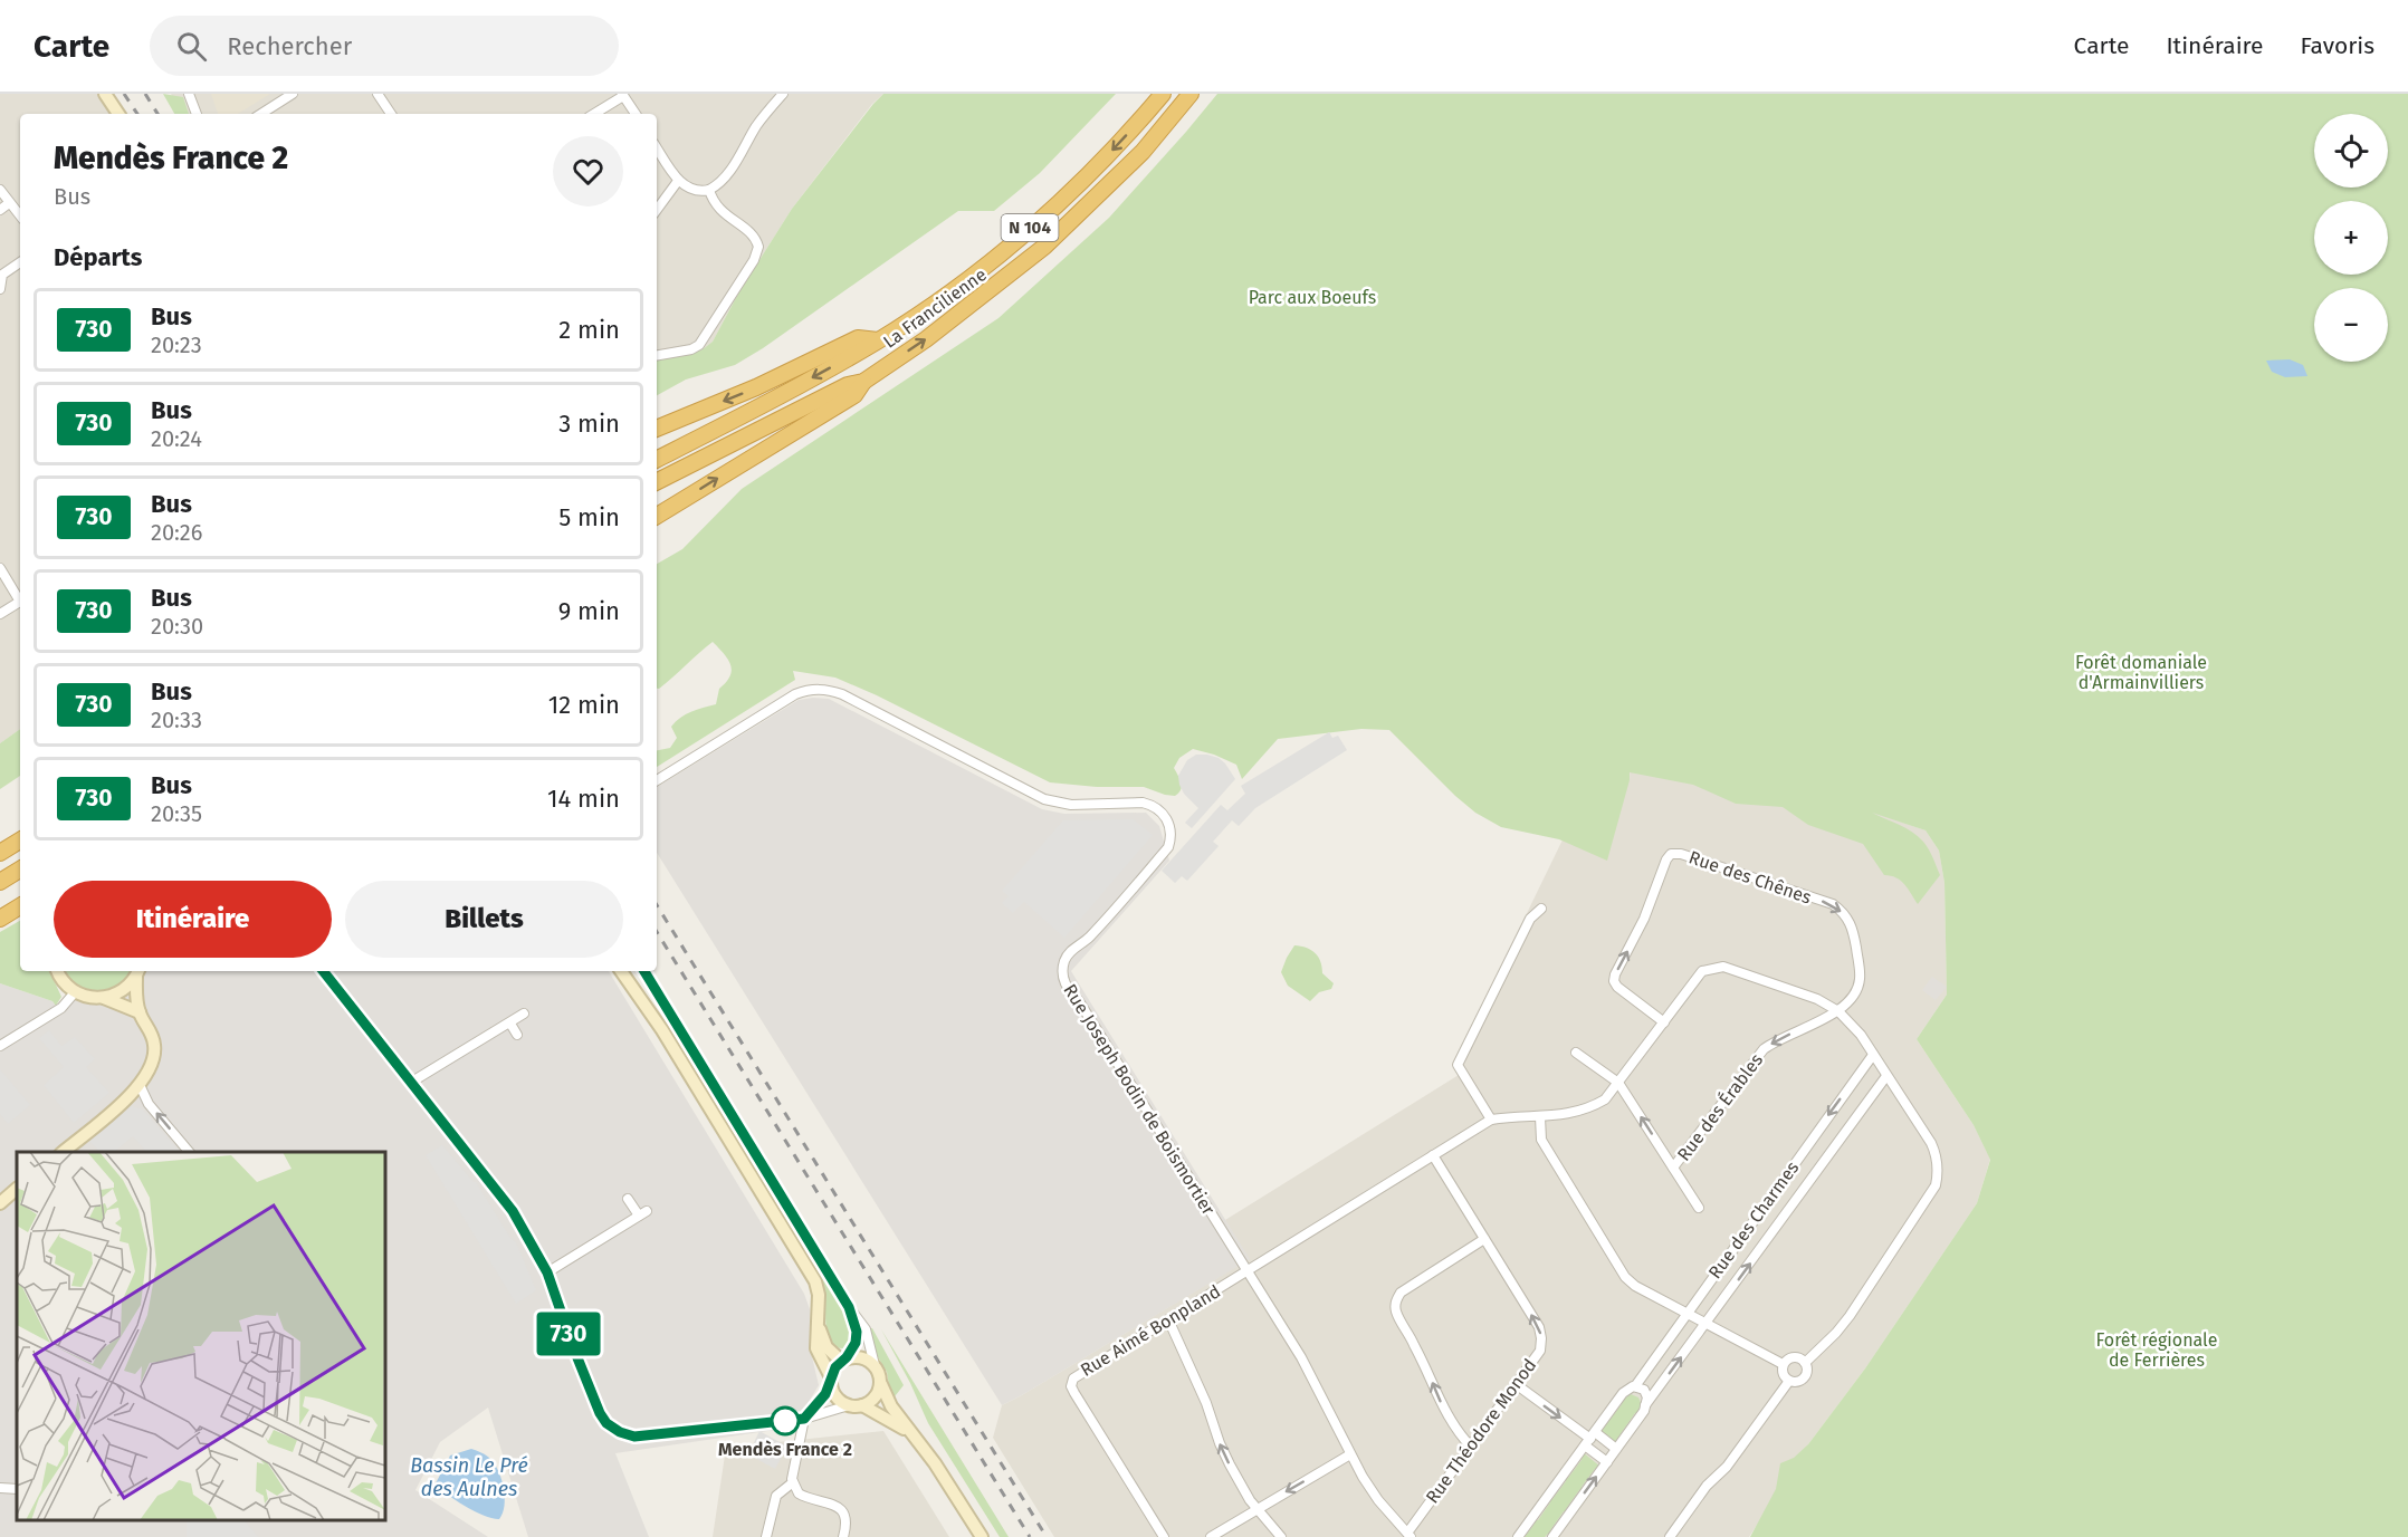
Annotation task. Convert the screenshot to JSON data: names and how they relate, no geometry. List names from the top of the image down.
{
  "streets": {
    "highway": ["N 104", "La Francilienne"],
    "street": [
      "Rue des Chênes",
      "Rue Joseph Bodin de Boismortier",
      "Rue des Érables",
      "Rue des Charmes",
      "Rue Aimé Bonpland",
      "Rue Théodore Monod"
    ]
  },
  "crossings": [
    ["Rue des Chênes", "Rue des Érables"],
    ["Rue Joseph Bodin de Boismortier", "Rue Aimé Bonpland"],
    ["Rue Joseph Bodin de Boismortier", "Rue Théodore Monod"]
  ],
  "one_way": ["Rue des Érables"],
  "water": ["Bassin Le Pré des Aulnes"],
  "parks": ["Parc aux Boeufs", "Forêt domaniale d'Armainvilliers", "Forêt régionale de Ferrières"],
  "places": ["Mendès France 2"],
  "lines": ["bus line 730"],
  "page": {
    "header": "Carte",
    "search": "Rechercher",
    "nav": ["Carte", "Itinéraire", "Favoris"],
    "on_map": "730",
    "map_buttons": ["+", "−"],
    "heading": [
      ["Mendès France 2", "Bus"],
      "Départs"
    ],
    "list": [
      {
        "mark": "730",
        "name": "Bus",
        "note": "20:23",
        "value": "2 min"
      },
      {
        "mark": "730",
        "name": "Bus",
        "note": "20:24",
        "value": "3 min"
      },
      {
        "mark": "730",
        "name": "Bus",
        "note": "20:26",
        "value": "5 min"
      },
      {
        "mark": "730",
        "name": "Bus",
        "note": "20:30",
        "value": "9 min"
      },
      {
        "mark": "730",
        "name": "Bus",
        "note": "20:33",
        "value": "12 min"
      },
      {
        "mark": "730",
        "name": "Bus",
        "note": "20:35",
        "value": "14 min"
      }
    ],
    "buttons": ["Itinéraire", "Billets"]
  }
}
